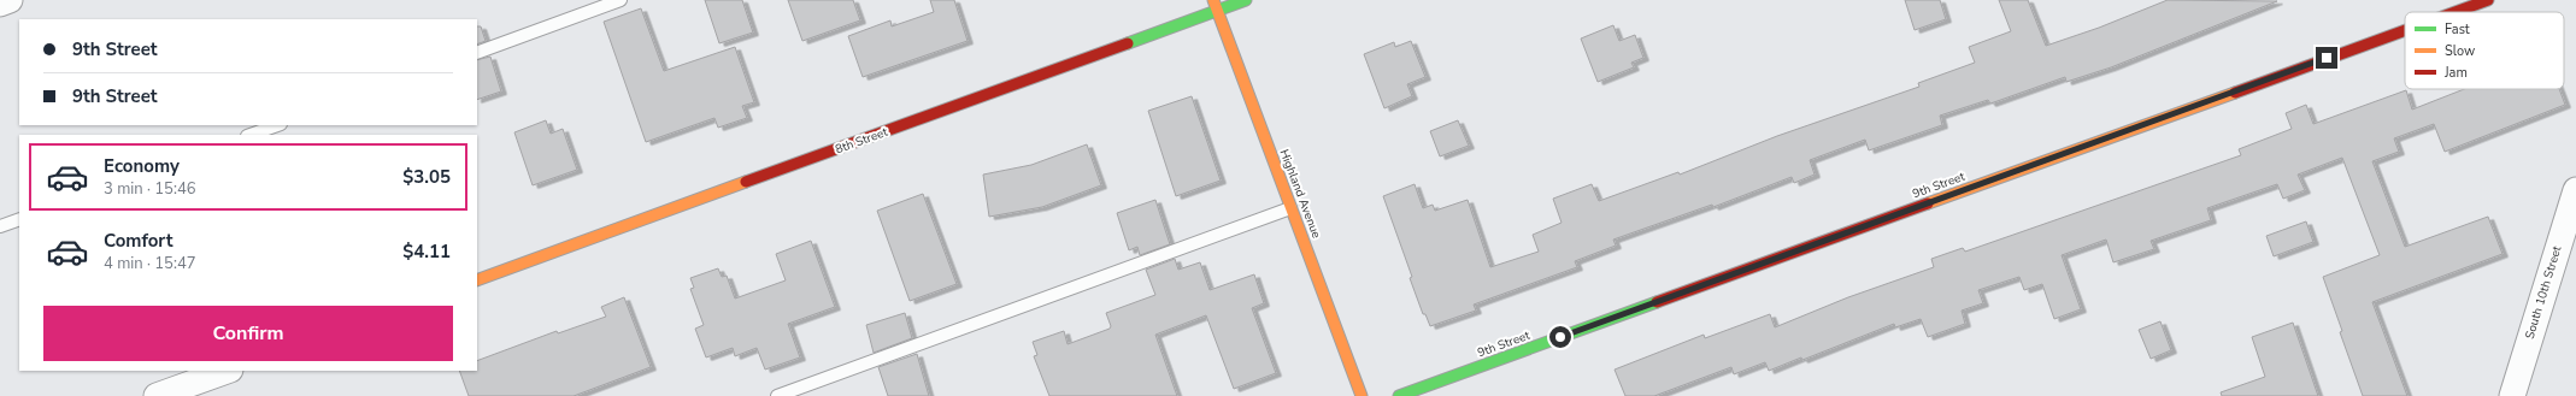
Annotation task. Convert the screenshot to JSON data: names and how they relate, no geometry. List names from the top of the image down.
{
  "streets": {
    "street": [
      "8th Street",
      "9th Street",
      "Highland Avenue",
      "South 10th Street"
    ]
  },
  "crossings": [
    ["8th Street", "Highland Avenue"]
  ],
  "legend": ["Fast", "Slow", "Jam"],
  "page": {
    "banner": ["9th Street", "9th Street"],
    "list": [
      {
        "name": "Economy",
        "note": "3 min · 15:46",
        "value": "$3.05"
      },
      {
        "name": "Comfort",
        "note": "4 min · 15:47",
        "value": "$4.11"
      }
    ],
    "buttons": "Confirm"
  }
}
